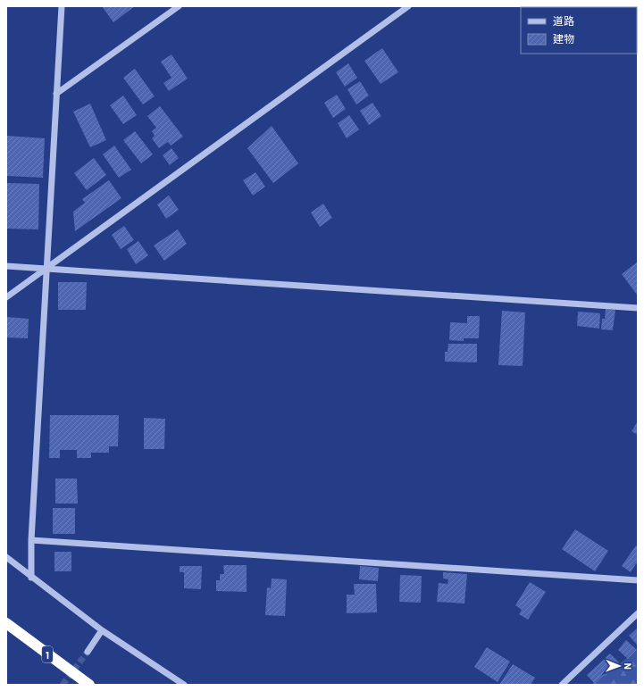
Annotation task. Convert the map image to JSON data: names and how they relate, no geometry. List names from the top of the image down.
{
  "streets": {
    "highway": ["1"]
  },
  "legend": ["道路", "建物"],
  "north": "right"
}
